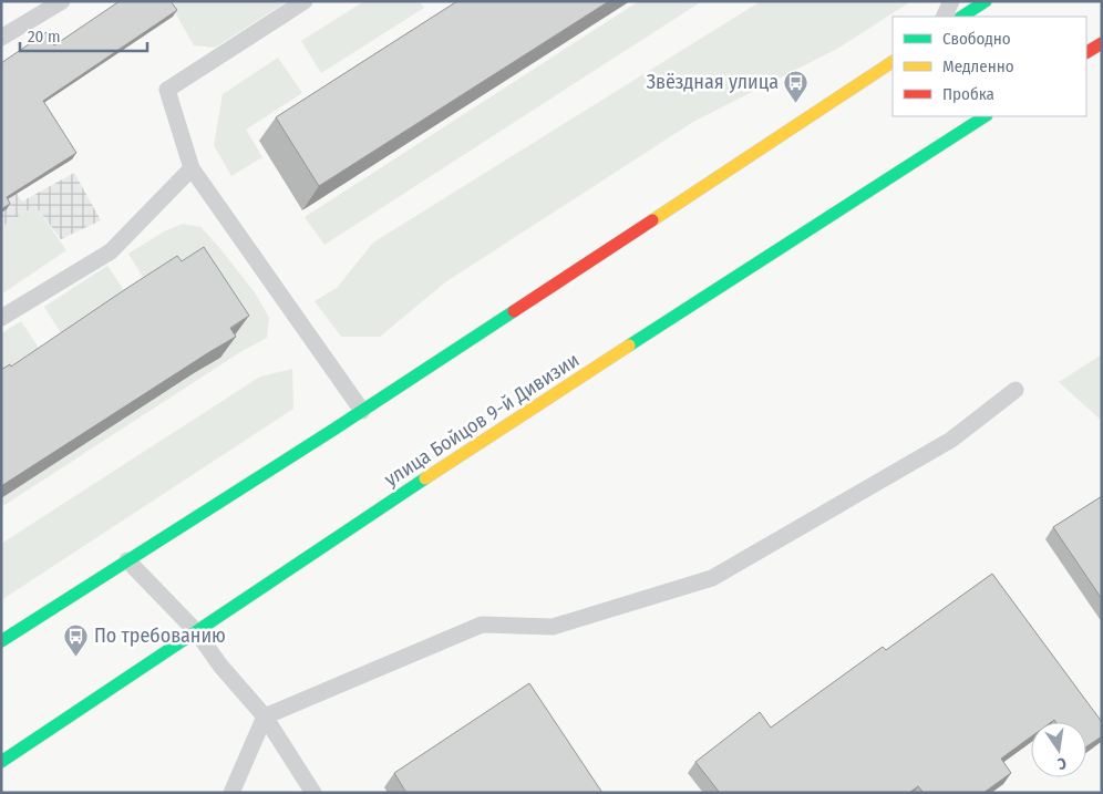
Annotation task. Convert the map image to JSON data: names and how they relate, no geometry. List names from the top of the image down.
{
  "streets": {
    "main road": ["улица Бойцов 9-й Дивизии"]
  },
  "places": {
    "bus stop": ["Звёздная улица", "По требованию"]
  },
  "legend": ["Свободно", "Медленно", "Пробка"],
  "scale_bar": "20 m",
  "north": "bottom"
}
